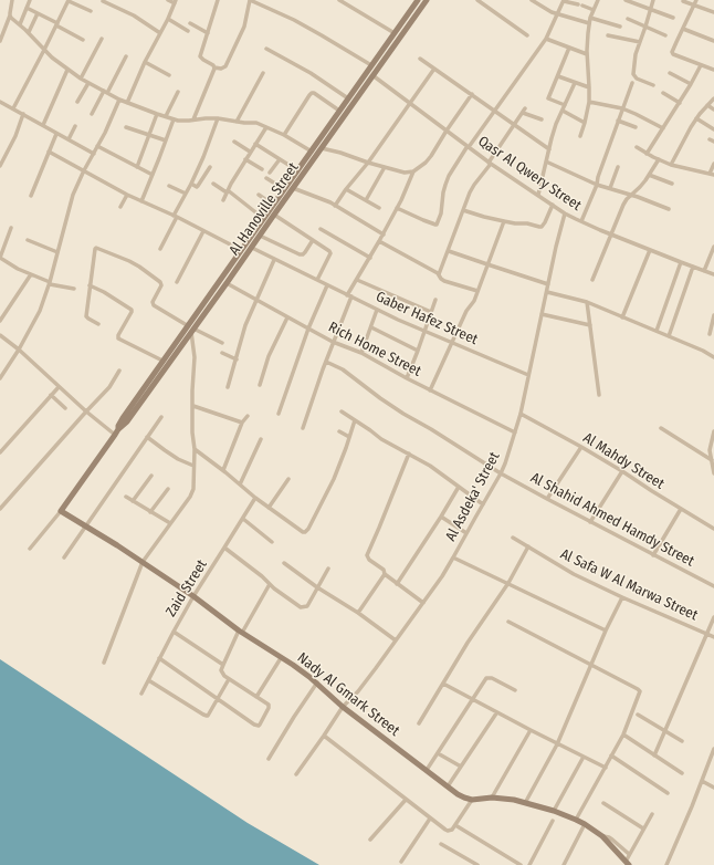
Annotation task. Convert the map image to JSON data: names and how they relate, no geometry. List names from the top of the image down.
{
  "streets": {
    "street": [
      "Qasr Al Qwery Street",
      "Al Hanoville Street",
      "Gaber Hafez Street",
      "Rich Home Street",
      "Al Mahdy Street",
      "Al Asdeka' Street",
      "Al Shahid Ahmed Hamdy Street",
      "Al Safa W Al Marwa Street",
      "Zaid Street",
      "Nady Al Gmark Street"
    ]
  },
  "crossings": [
    ["Qasr Al Qwery Street", "Al Hanoville Street"],
    ["Qasr Al Qwery Street", "Al Asdeka' Street"],
    ["Al Hanoville Street", "Gaber Hafez Street"],
    ["Al Hanoville Street", "Rich Home Street"],
    ["Al Hanoville Street", "Nady Al Gmark Street"],
    ["Gaber Hafez Street", "Al Asdeka' Street"],
    ["Rich Home Street", "Al Asdeka' Street"],
    ["Al Mahdy Street", "Al Asdeka' Street"],
    ["Al Asdeka' Street", "Al Shahid Ahmed Hamdy Street"],
    ["Al Asdeka' Street", "Nady Al Gmark Street"],
    ["Zaid Street", "Nady Al Gmark Street"]
  ]
}
